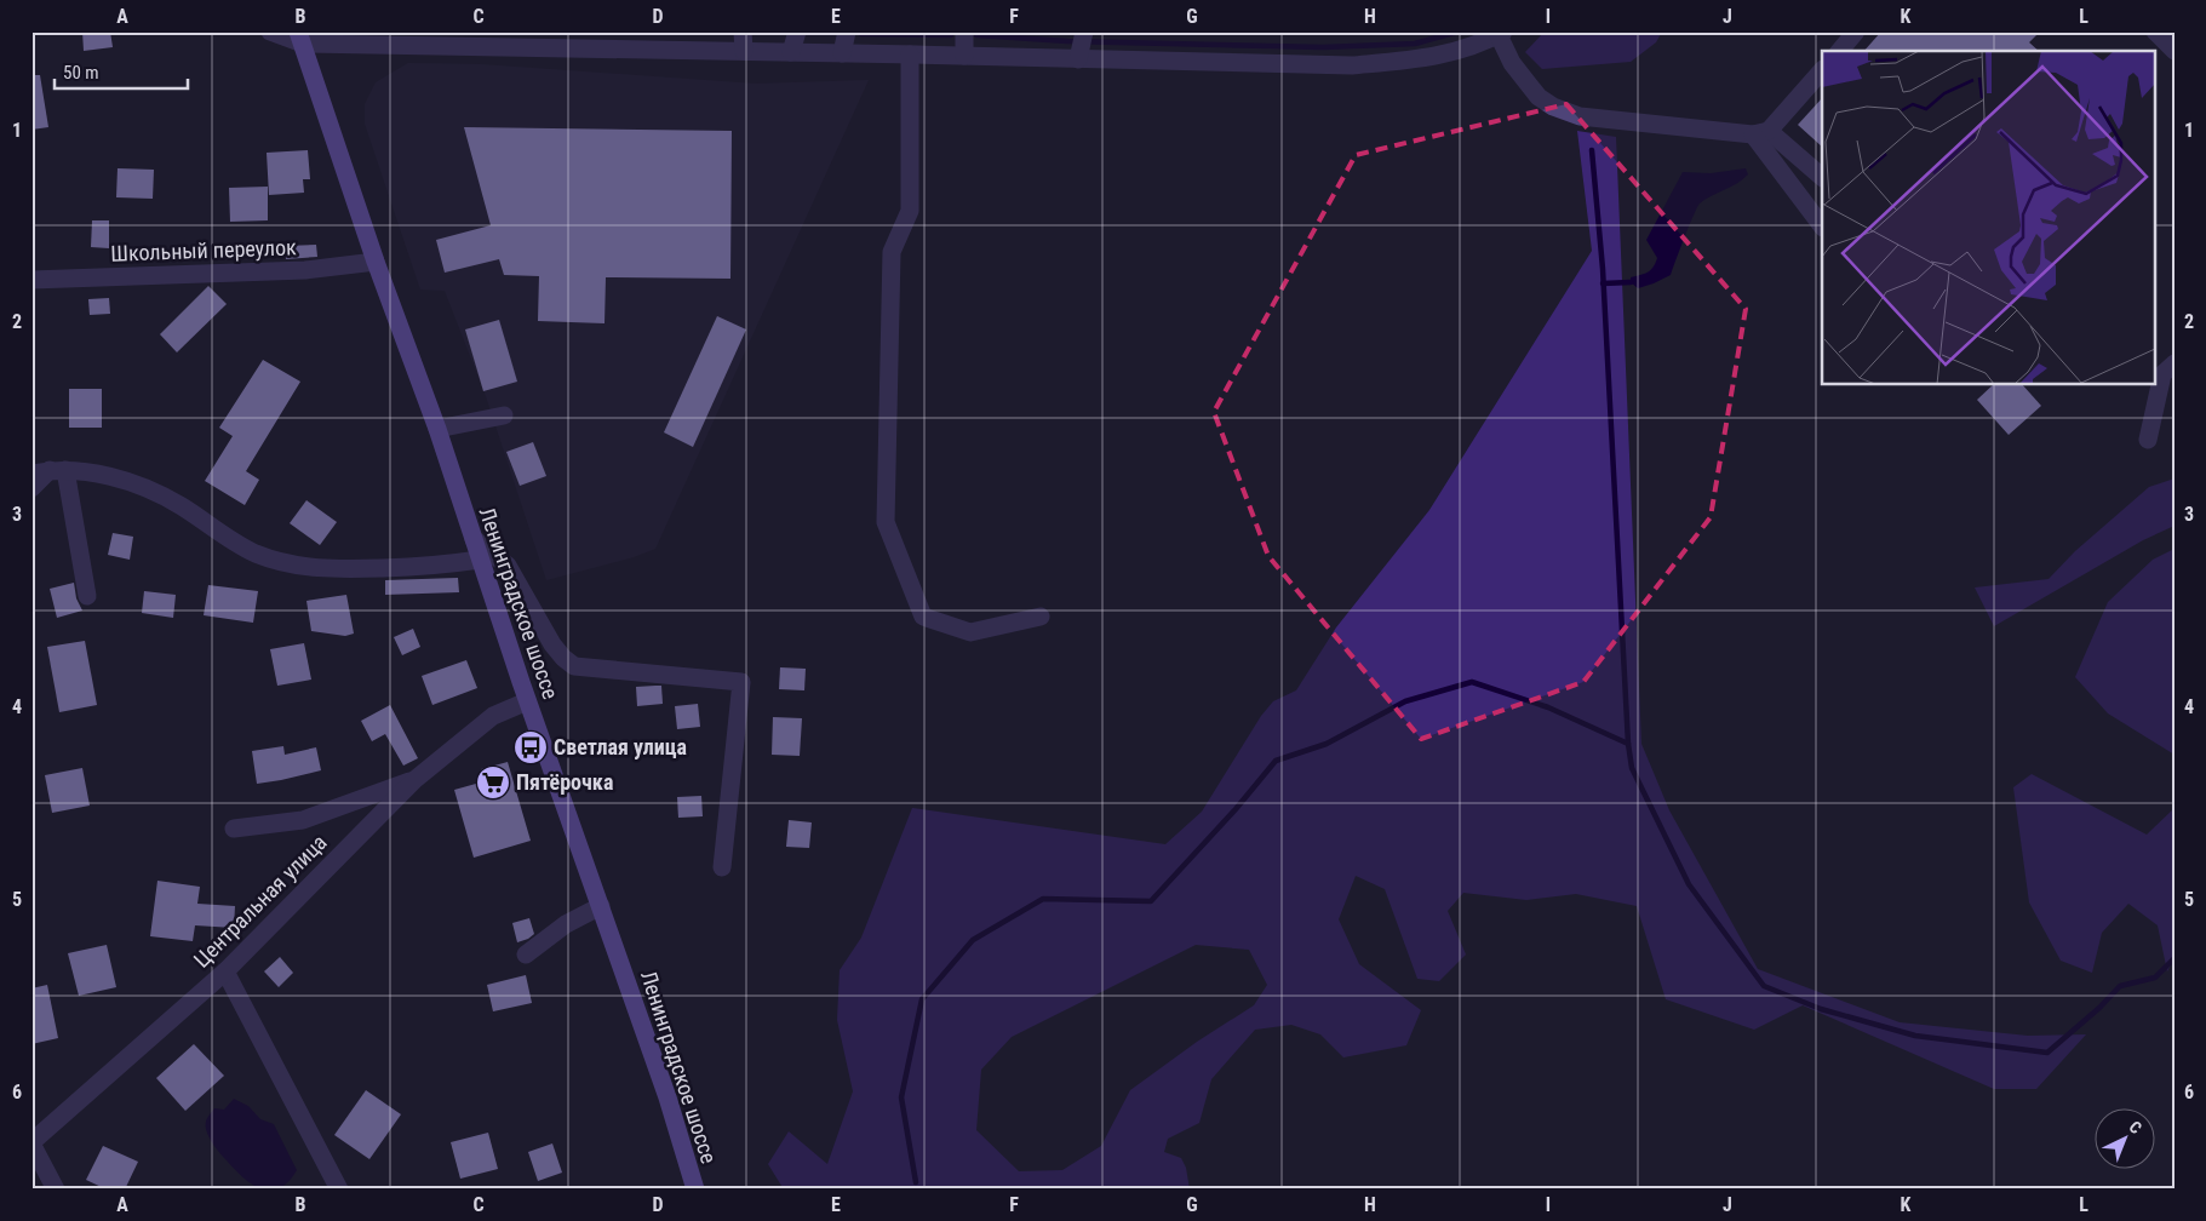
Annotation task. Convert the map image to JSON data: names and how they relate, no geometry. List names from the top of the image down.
{
  "streets": {
    "main road": ["Ленинградское шоссе"],
    "street": ["Школьный переулок", "Центральная улица"]
  },
  "crossings": [
    ["Школьный переулок", "Ленинградское шоссе"],
    ["Ленинградское шоссе", "Центральная улица"]
  ],
  "places": {
    "bus stop": ["Светлая улица"],
    "supermarket": ["Пятёрочка"]
  },
  "scale_bar": "50 m",
  "north": "top right",
  "grid": {
    "columns": [
      "A",
      "B",
      "C",
      "D",
      "E",
      "F",
      "G",
      "H",
      "I",
      "J",
      "K",
      "L"
    ],
    "rows": [
      "1",
      "2",
      "3",
      "4",
      "5",
      "6"
    ]
  }
}
